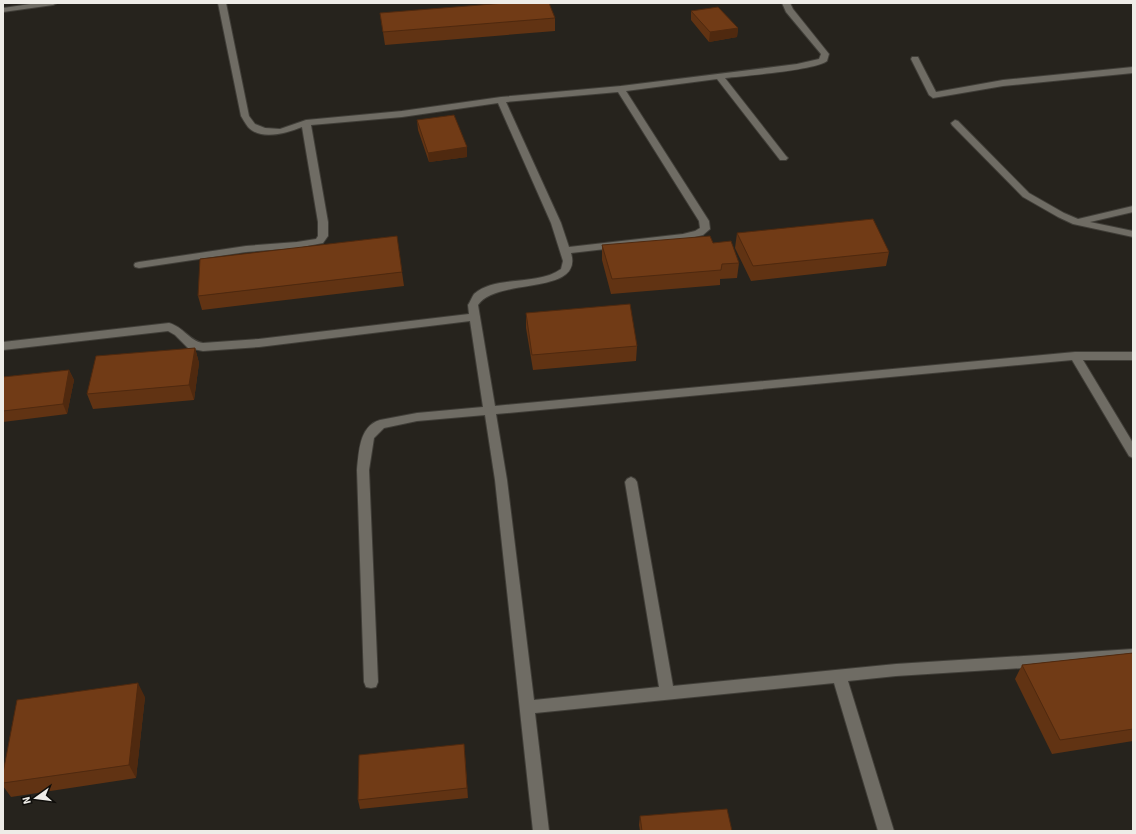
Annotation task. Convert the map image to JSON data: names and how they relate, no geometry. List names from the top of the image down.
{
  "north": "left"
}
